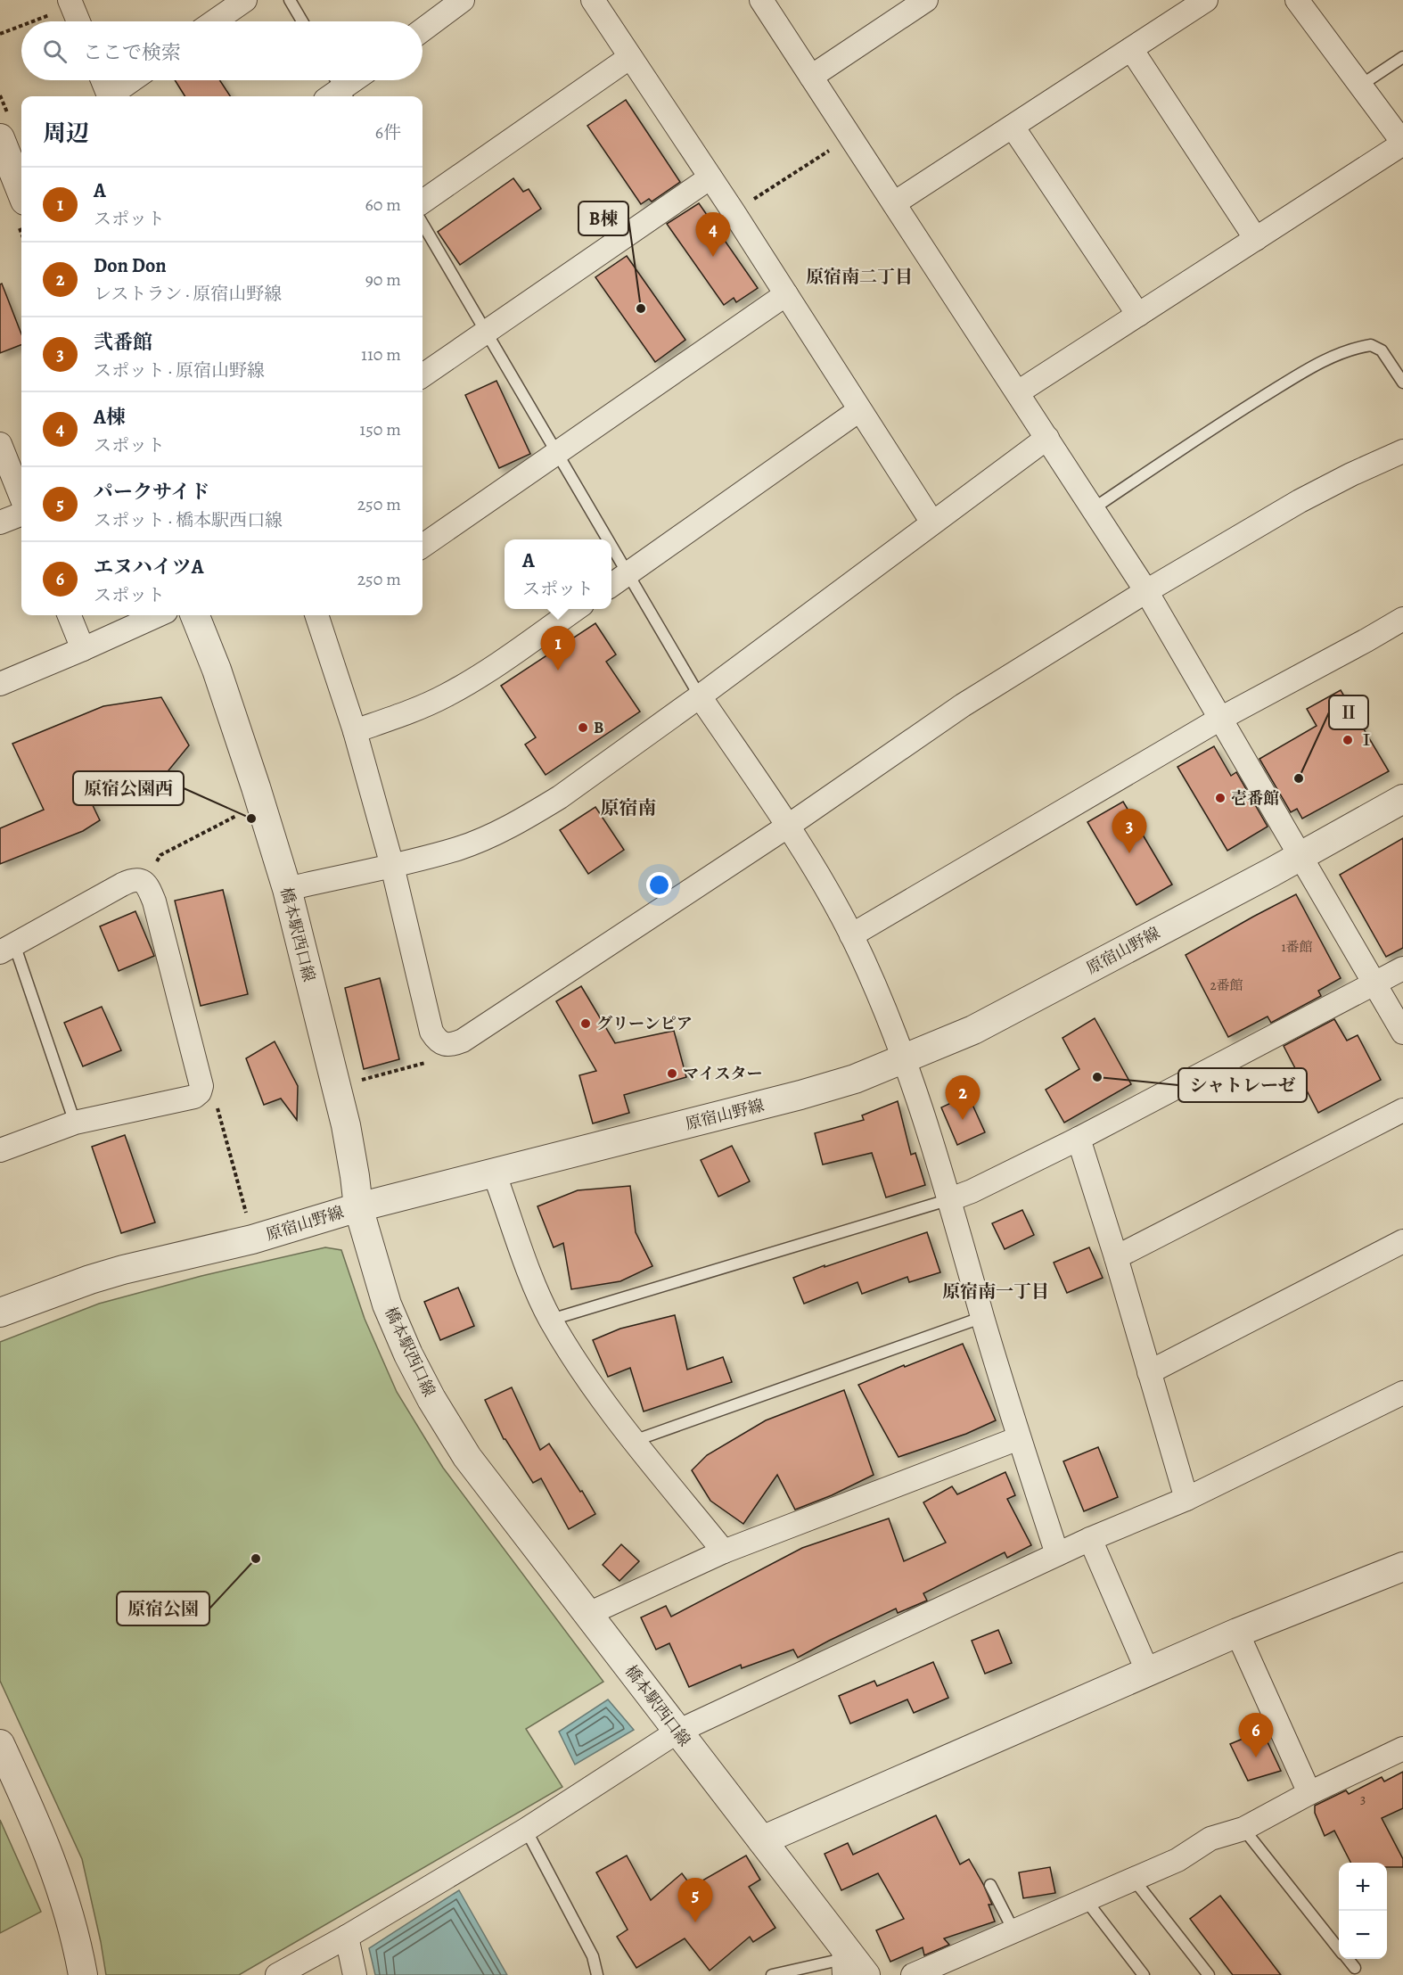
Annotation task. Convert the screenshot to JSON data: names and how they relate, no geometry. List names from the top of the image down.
{
  "streets": {
    "street": ["橋本駅西口線", "原宿山野線"]
  },
  "crossings": [
    ["橋本駅西口線", "原宿山野線"]
  ],
  "districts": ["原宿南二丁目", "原宿南", "原宿南一丁目"],
  "places": [
    "B棟",
    "B",
    "Ⅰ",
    "Ⅱ",
    "壱番館",
    "原宿公園西",
    "グリーンピア",
    "マイスター",
    "シャトレーゼ",
    "原宿公園"
  ],
  "house_numbers": ["1番館", "2番館", "3"],
  "page": {
    "search": "ここで検索",
    "heading": ["周辺", "6件"],
    "list": [
      {
        "mark": "1",
        "name": "A",
        "note": "スポット",
        "value": "60 m"
      },
      {
        "mark": "2",
        "name": "Don Don",
        "note": "レストラン · 原宿山野線",
        "value": "90 m"
      },
      {
        "mark": "3",
        "name": "弐番館",
        "note": "スポット · 原宿山野線",
        "value": "110 m"
      },
      {
        "mark": "4",
        "name": "A棟",
        "note": "スポット",
        "value": "150 m"
      },
      {
        "mark": "5",
        "name": "パークサイド",
        "note": "スポット · 橋本駅西口線",
        "value": "250 m"
      },
      {
        "mark": "6",
        "name": "エヌハイツA",
        "note": "スポット",
        "value": "250 m"
      }
    ],
    "pins": [
      "4",
      "1",
      "3",
      "2",
      "6",
      "5"
    ],
    "popup": ["A", "スポット"],
    "map_buttons": ["+", "−"]
  }
}
